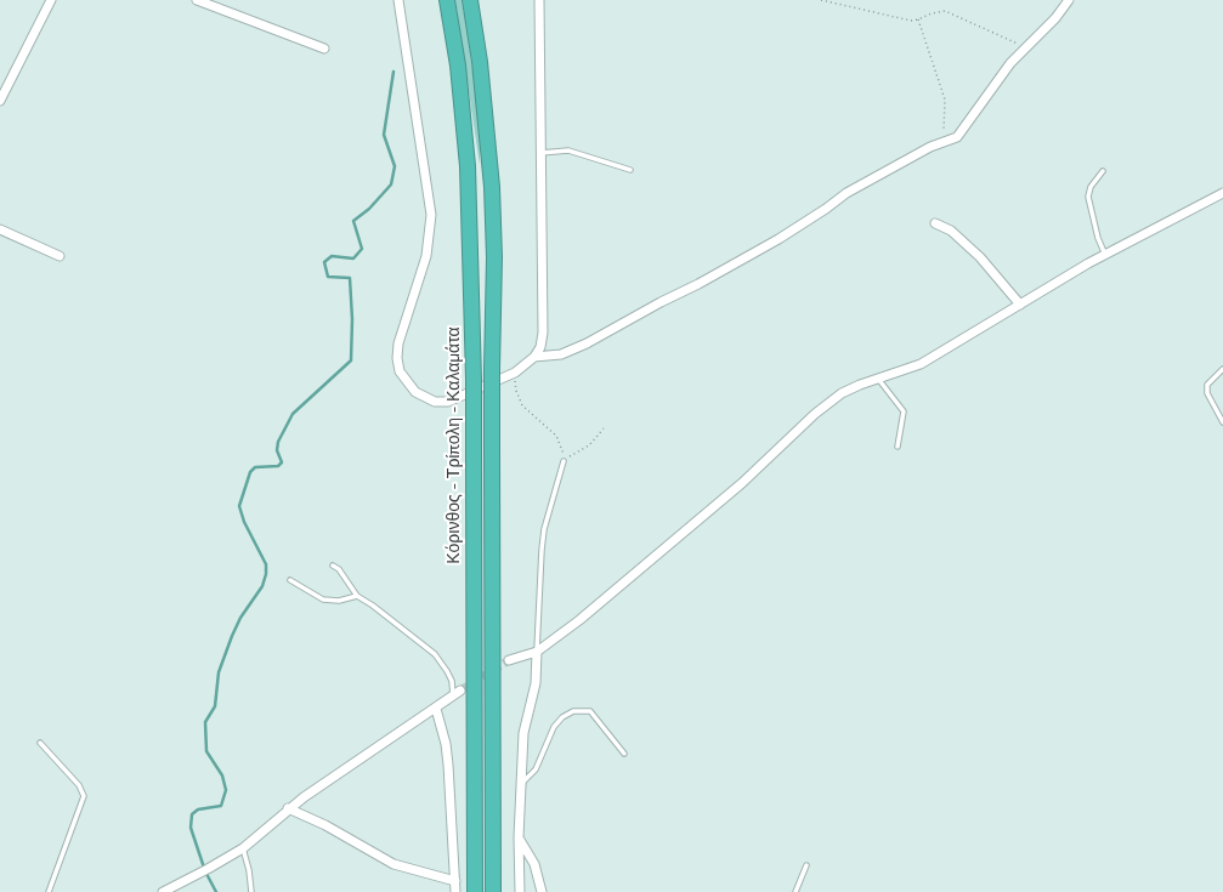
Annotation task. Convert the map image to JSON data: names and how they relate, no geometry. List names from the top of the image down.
{
  "streets": {
    "highway": ["Κόρινθος - Τρίπολη - Καλαμάτα"]
  }
}
